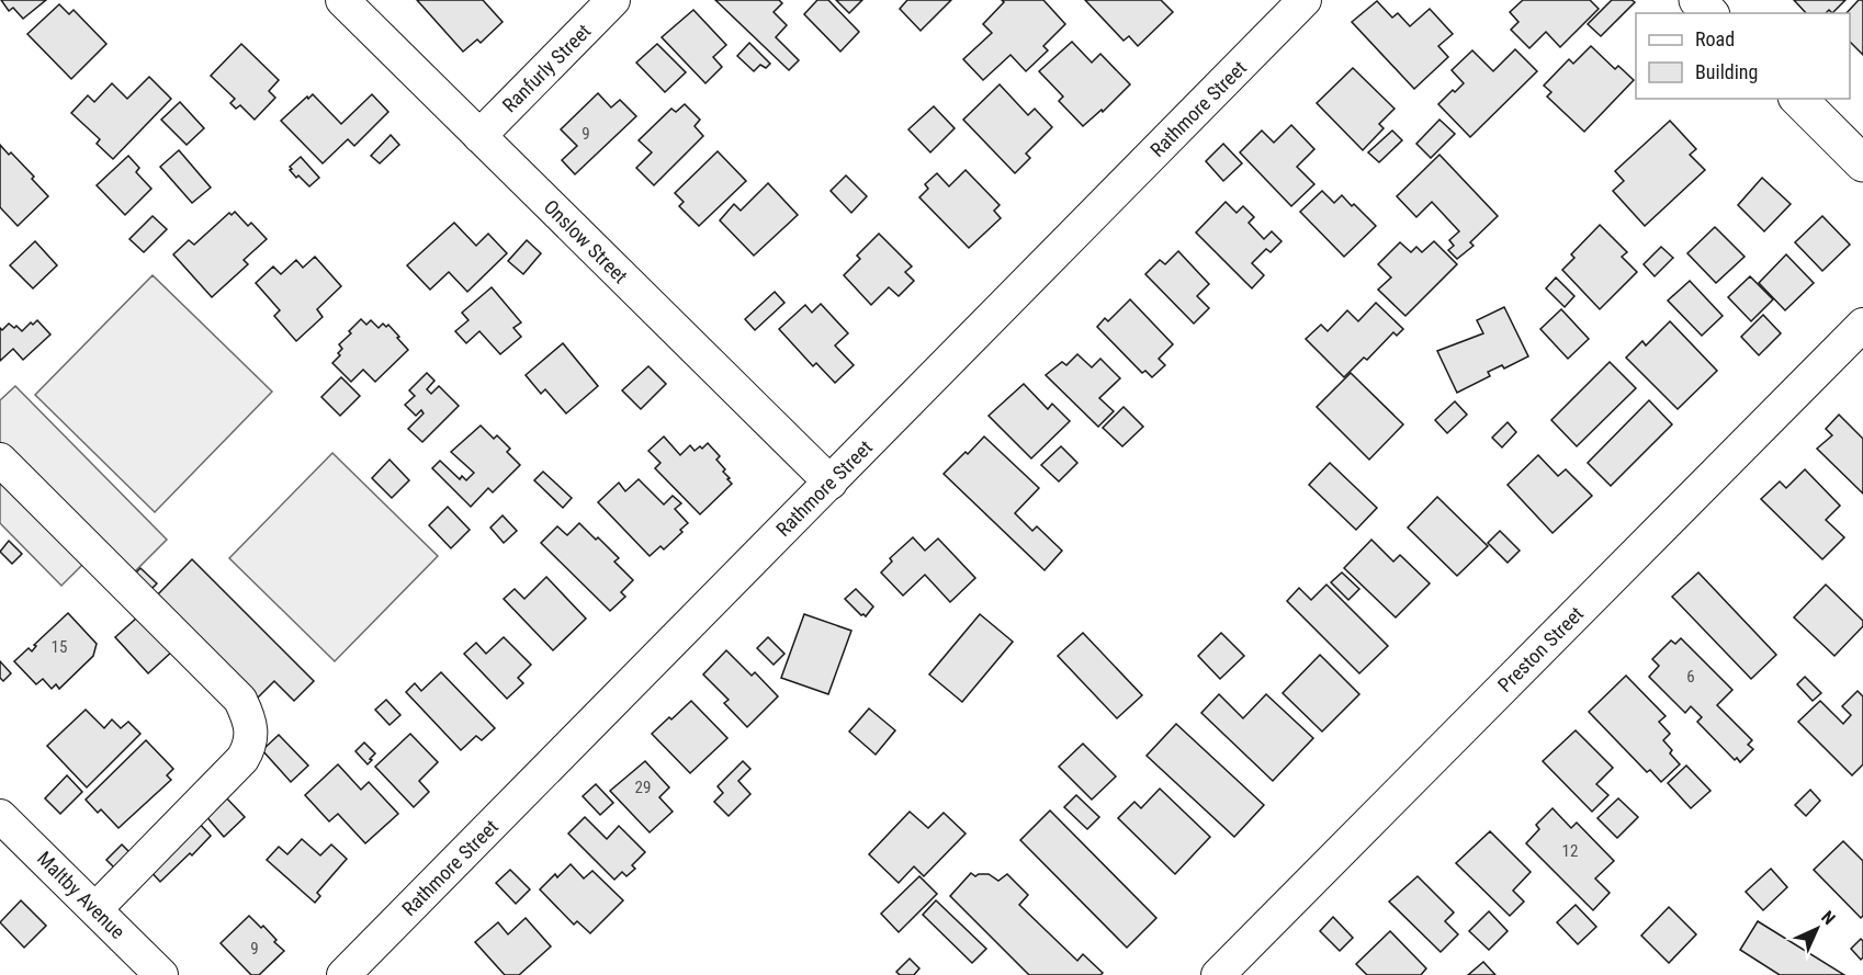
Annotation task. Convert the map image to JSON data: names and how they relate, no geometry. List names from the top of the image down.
{
  "streets": {
    "street": [
      "Ranfurly Street",
      "Rathmore Street",
      "Onslow Street",
      "Preston Street",
      "Maltby Avenue"
    ]
  },
  "crossings": [
    ["Ranfurly Street", "Onslow Street"],
    ["Rathmore Street", "Onslow Street"]
  ],
  "house_numbers": [
    "9",
    "15",
    "6",
    "29",
    "12",
    "9"
  ],
  "legend": ["Road", "Building"],
  "north": "top right"
}
